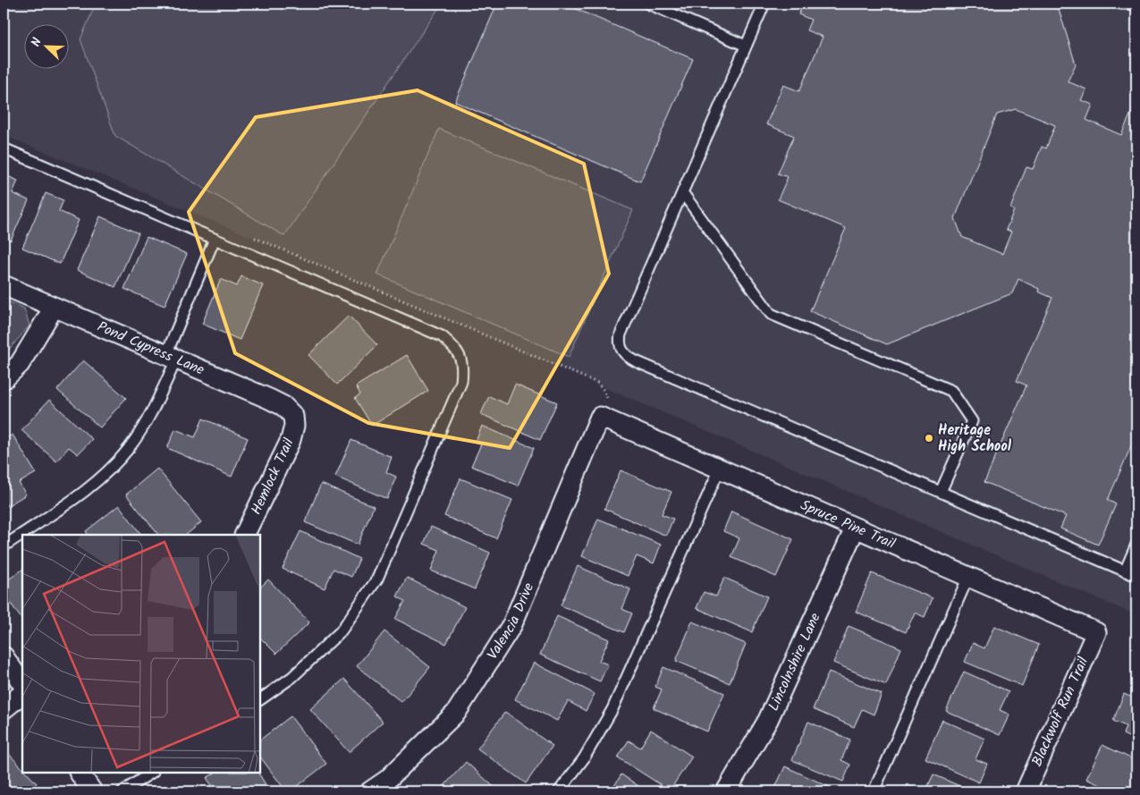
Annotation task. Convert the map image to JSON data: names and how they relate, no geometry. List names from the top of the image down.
{
  "streets": {
    "street": [
      "Pond Cypress Lane",
      "Hemlock Trail",
      "Spruce Pine Trail",
      "Valencia Drive",
      "Lincolnshire Lane",
      "Blackwolf Run Trail"
    ]
  },
  "crossings": [
    ["Pond Cypress Lane", "Hemlock Trail"],
    ["Spruce Pine Trail", "Valencia Drive"],
    ["Spruce Pine Trail", "Lincolnshire Lane"],
    ["Spruce Pine Trail", "Blackwolf Run Trail"]
  ],
  "places": ["Heritage High School"],
  "north": "top left"
}
